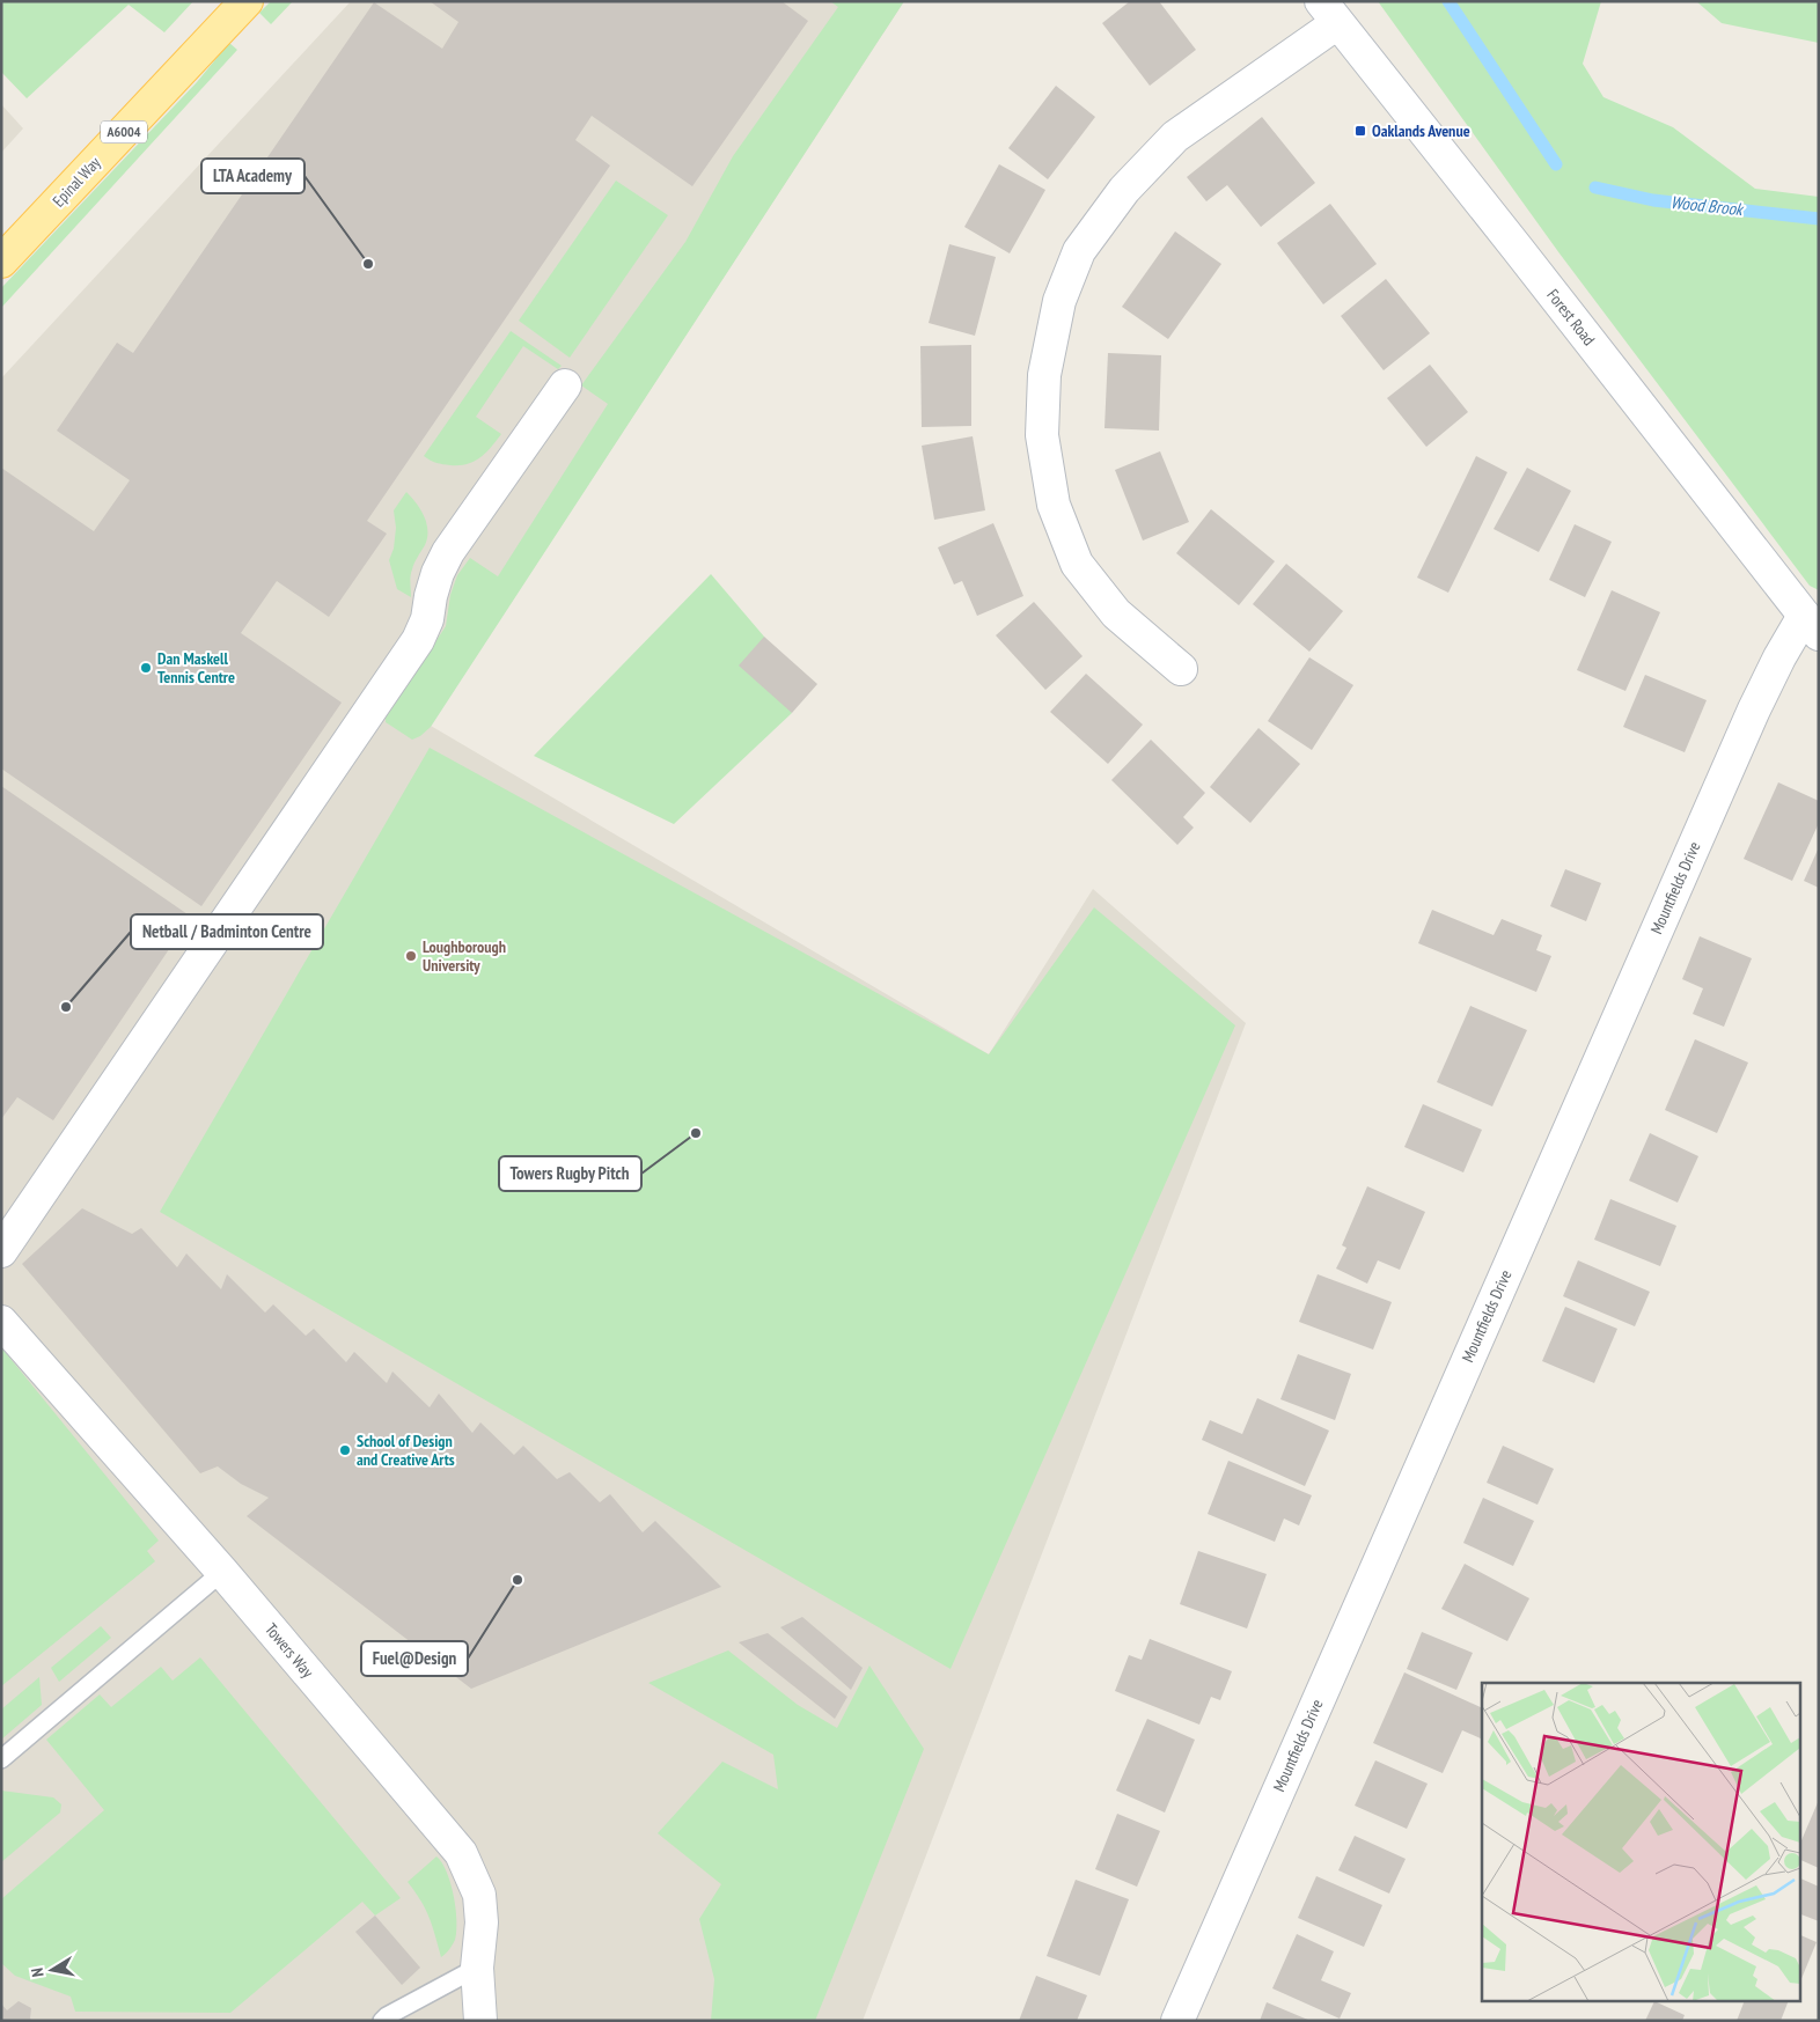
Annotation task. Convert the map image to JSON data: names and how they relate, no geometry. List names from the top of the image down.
{
  "streets": {
    "main road": ["A6004", "Epinal Way"],
    "street": ["Forest Road", "Mountfields Drive", "Towers Way"]
  },
  "crossings": [
    ["Forest Road", "Mountfields Drive"]
  ],
  "water": ["Wood Brook"],
  "places": {
    "transit": ["Oaklands Avenue"],
    "other": [
      "LTA Academy",
      "Dan Maskell Tennis Centre",
      "Loughborough University",
      "Netball / Badminton Centre",
      "Towers Rugby Pitch",
      "School of Design and Creative Arts",
      "Fuel@Design"
    ]
  },
  "north": "left"
}
